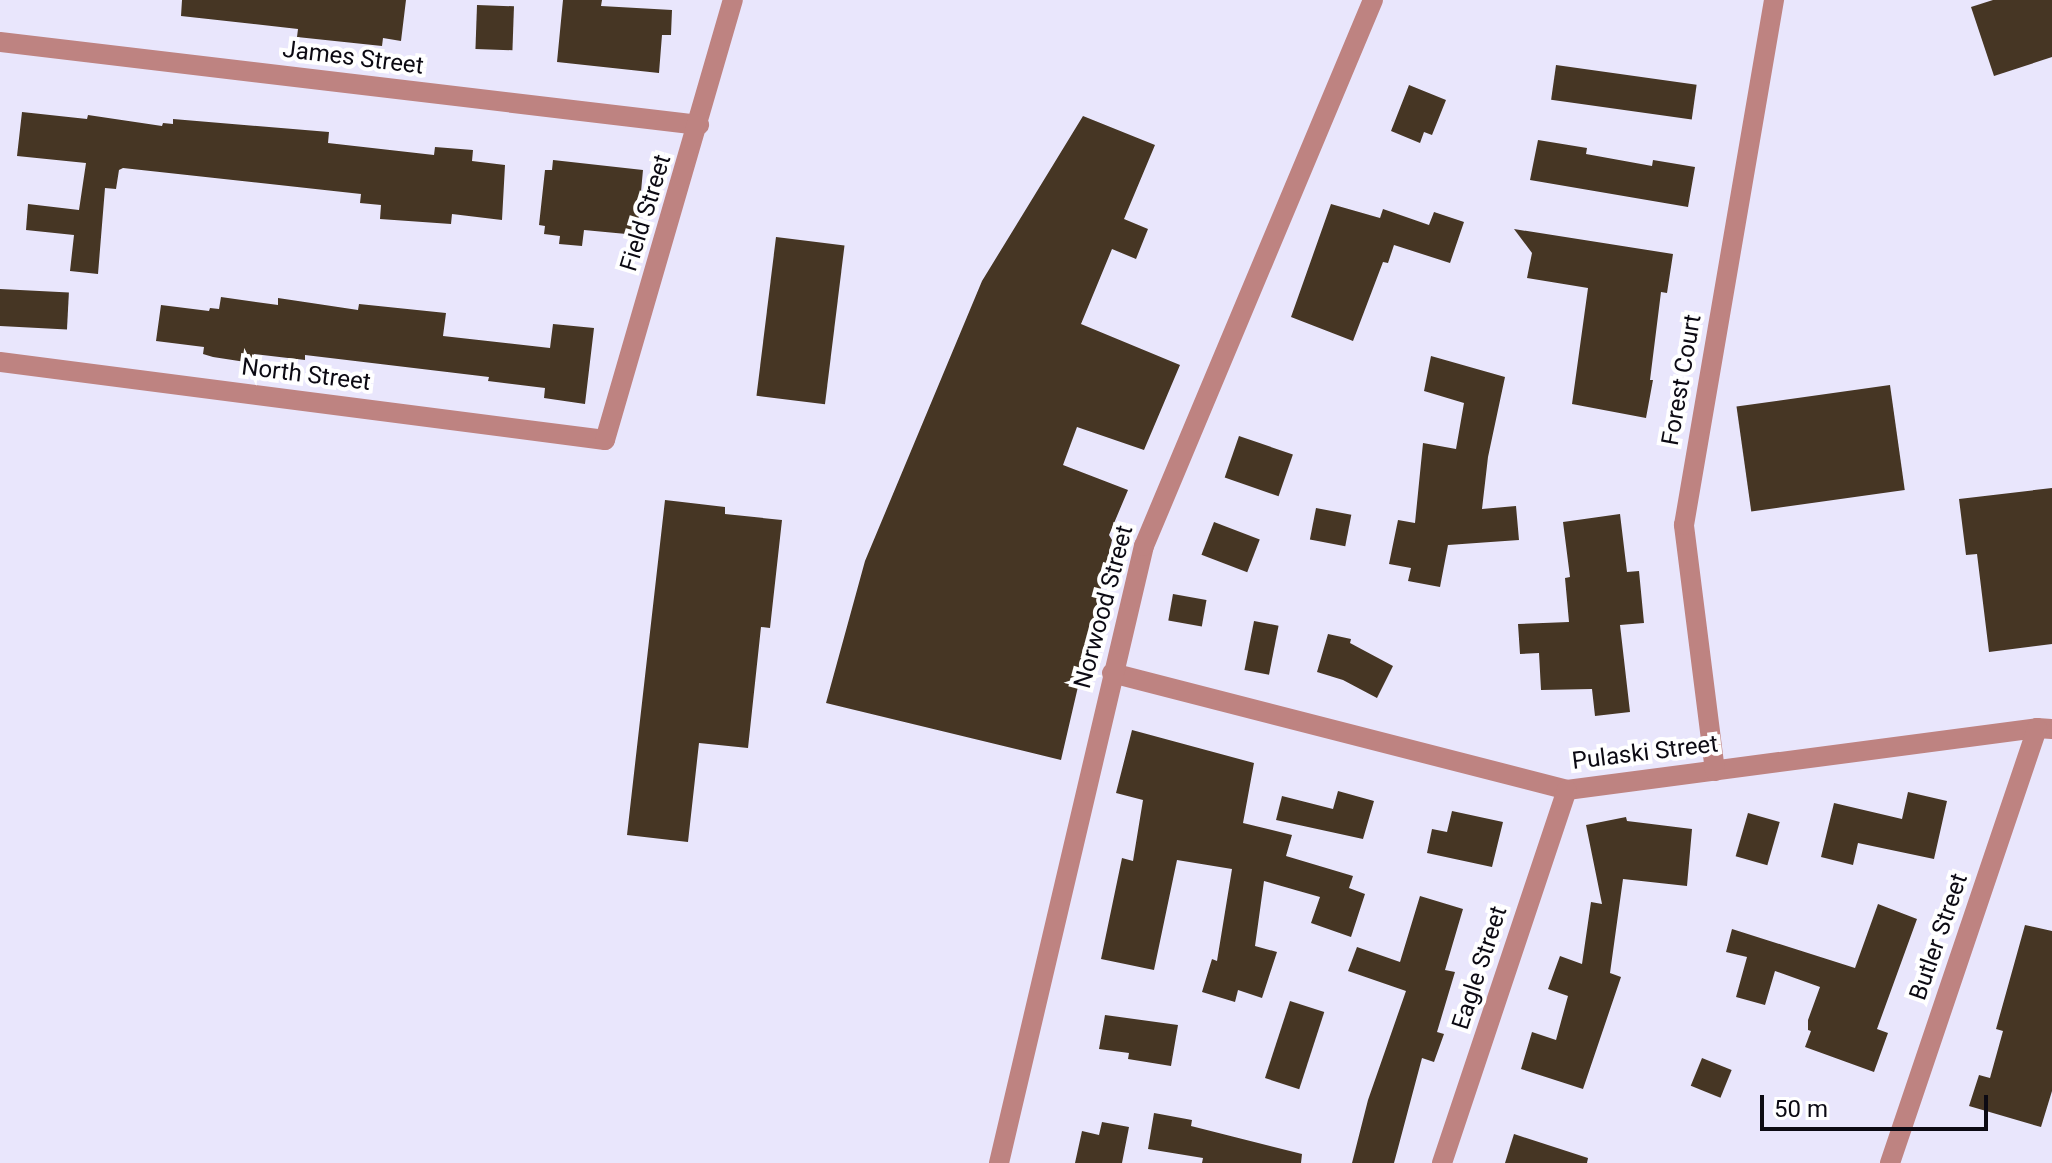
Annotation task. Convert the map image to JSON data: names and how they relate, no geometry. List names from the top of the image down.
{
  "streets": {
    "street": [
      "James Street",
      "Field Street",
      "North Street",
      "Forest Court",
      "Norwood Street",
      "Pulaski Street",
      "Butler Street",
      "Eagle Street"
    ]
  },
  "crossings": [
    ["James Street", "Field Street"],
    ["Field Street", "North Street"],
    ["Forest Court", "Pulaski Street"],
    ["Norwood Street", "Pulaski Street"],
    ["Pulaski Street", "Butler Street"],
    ["Pulaski Street", "Eagle Street"]
  ],
  "scale_bar": "50 m"
}
